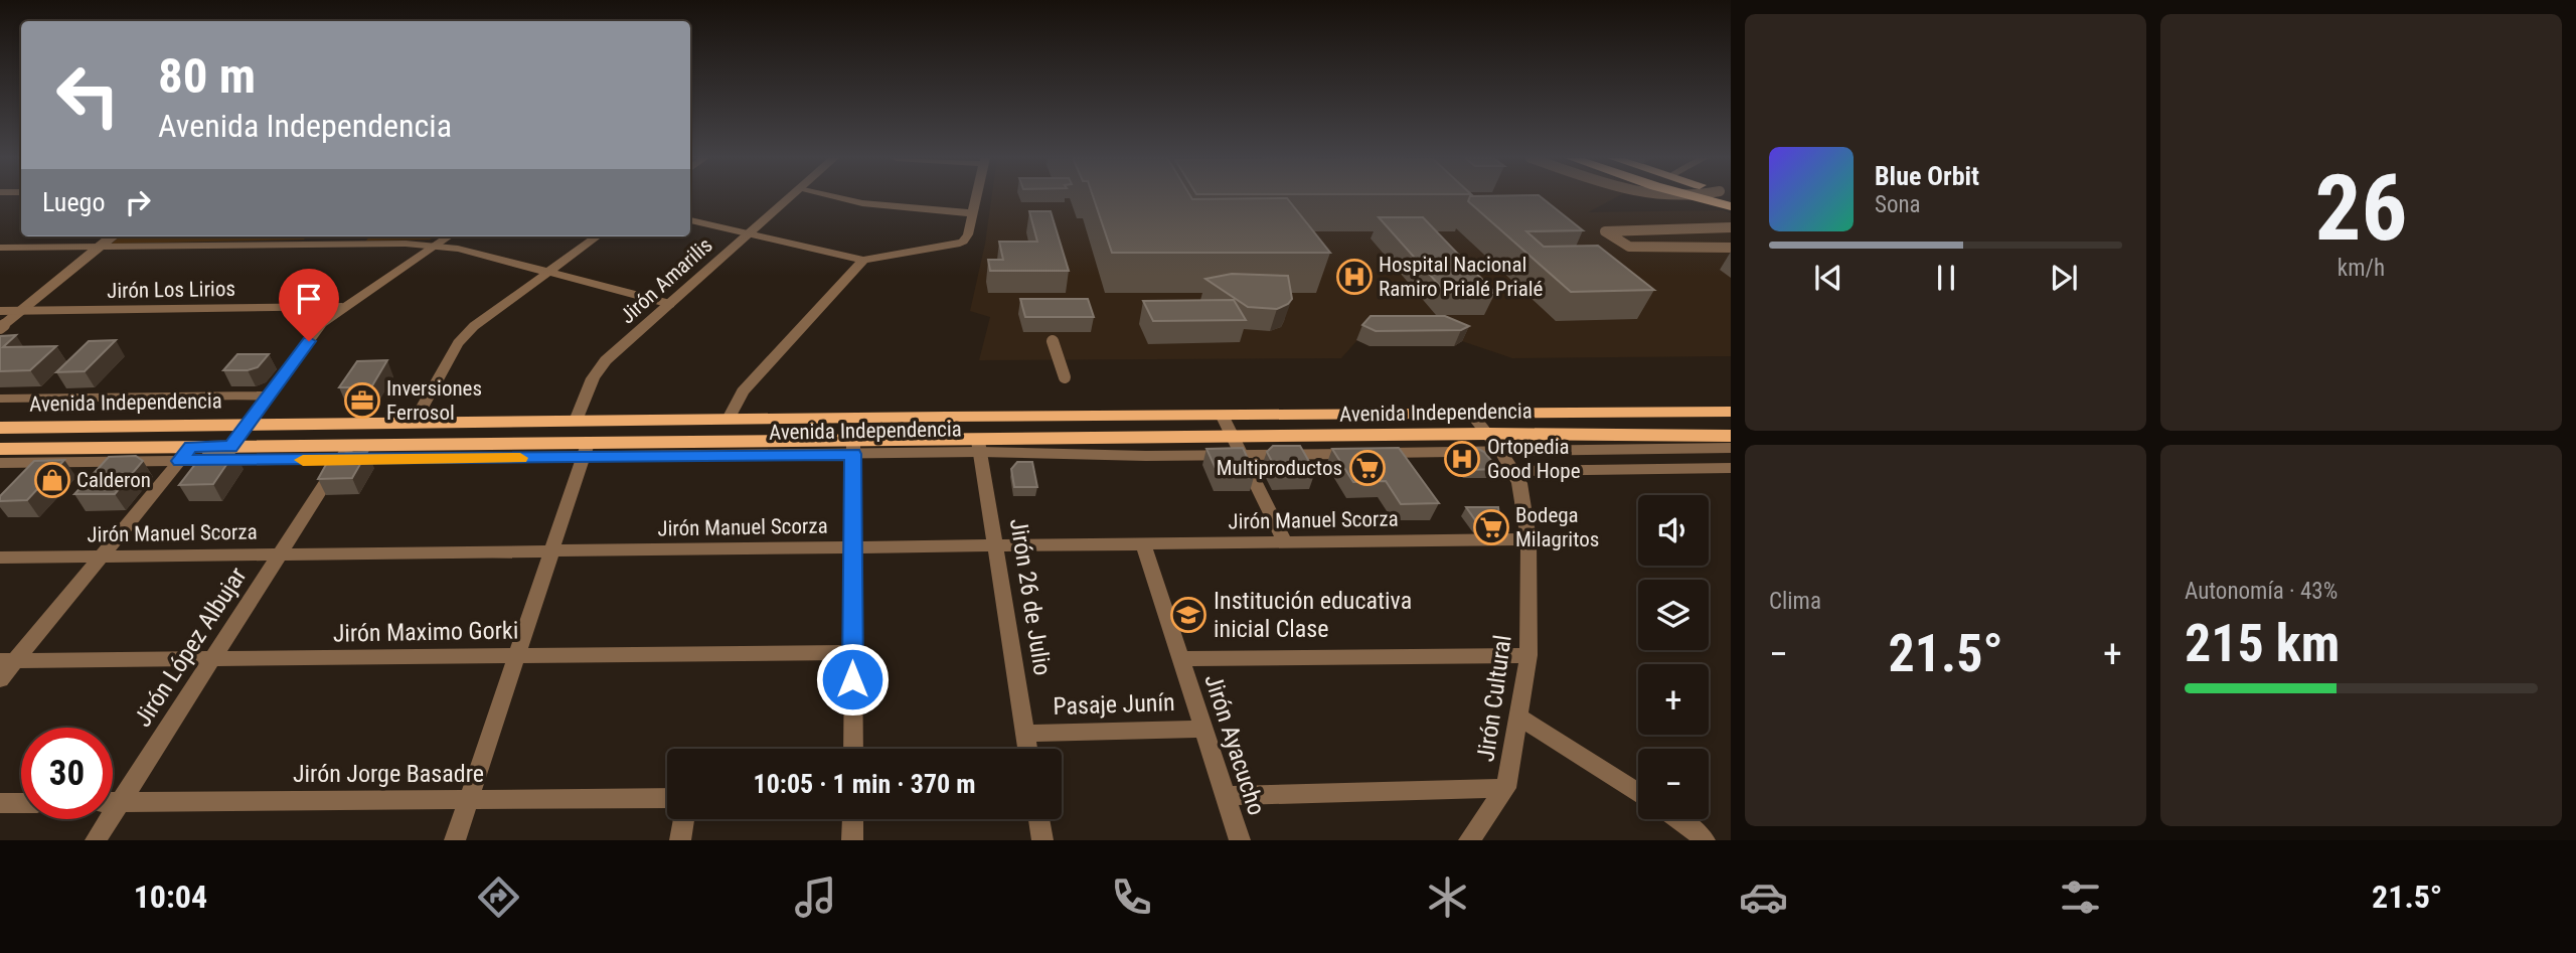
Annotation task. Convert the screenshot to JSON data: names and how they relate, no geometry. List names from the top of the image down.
{
  "streets": {
    "main road": ["Avenida Independencia"],
    "street": [
      "Jirón Amarilis",
      "Jirón Los Lirios",
      "Jirón Manuel Scorza",
      "Jirón 26 de Julio",
      "Jirón Maximo Gorki",
      "Jirón López Albujar",
      "Jirón Cultural",
      "Pasaje Junín",
      "Jirón Ayacucho",
      "Jirón Jorge Basadre"
    ]
  },
  "crossings": [
    ["Jirón Amarilis", "Avenida Independencia"],
    ["Avenida Independencia", "Jirón 26 de Julio"],
    ["Avenida Independencia", "Jirón López Albujar"],
    ["Avenida Independencia", "Jirón Cultural"],
    ["Jirón Manuel Scorza", "Jirón 26 de Julio"],
    ["Jirón Manuel Scorza", "Jirón López Albujar"],
    ["Jirón Manuel Scorza", "Jirón Cultural"],
    ["Jirón Manuel Scorza", "Jirón Ayacucho"],
    ["Jirón 26 de Julio", "Pasaje Junín"],
    ["Jirón Maximo Gorki", "Jirón López Albujar"],
    ["Jirón López Albujar", "Jirón Jorge Basadre"],
    ["Pasaje Junín", "Jirón Ayacucho"]
  ],
  "places": {
    "hospital": ["Hospital Nacional Ramiro Prialé Prialé", "Ortopedia Good Hope"],
    "office": ["Inversiones Ferrosol"],
    "supermarket": ["Multiproductos", "Bodega Milagritos"],
    "shop": ["Calderon"],
    "school or university": ["Institución educativa inicial Clase"]
  },
  "page": {
    "tile": [
      ["26", "km/h"],
      "Clima",
      ["Autonomía · 43%", "215 km"]
    ],
    "turn": ["80 m", "Avenida Independencia"],
    "song": ["Blue Orbit", "Sona"],
    "then": "Luego",
    "map_buttons": ["+", "−"],
    "heat": ["−", "21.5°", "+"],
    "limit": "30",
    "trip": "10:05 · 1 min · 370 m",
    "tabs": ["10:04", "21.5°"]
  }
}
